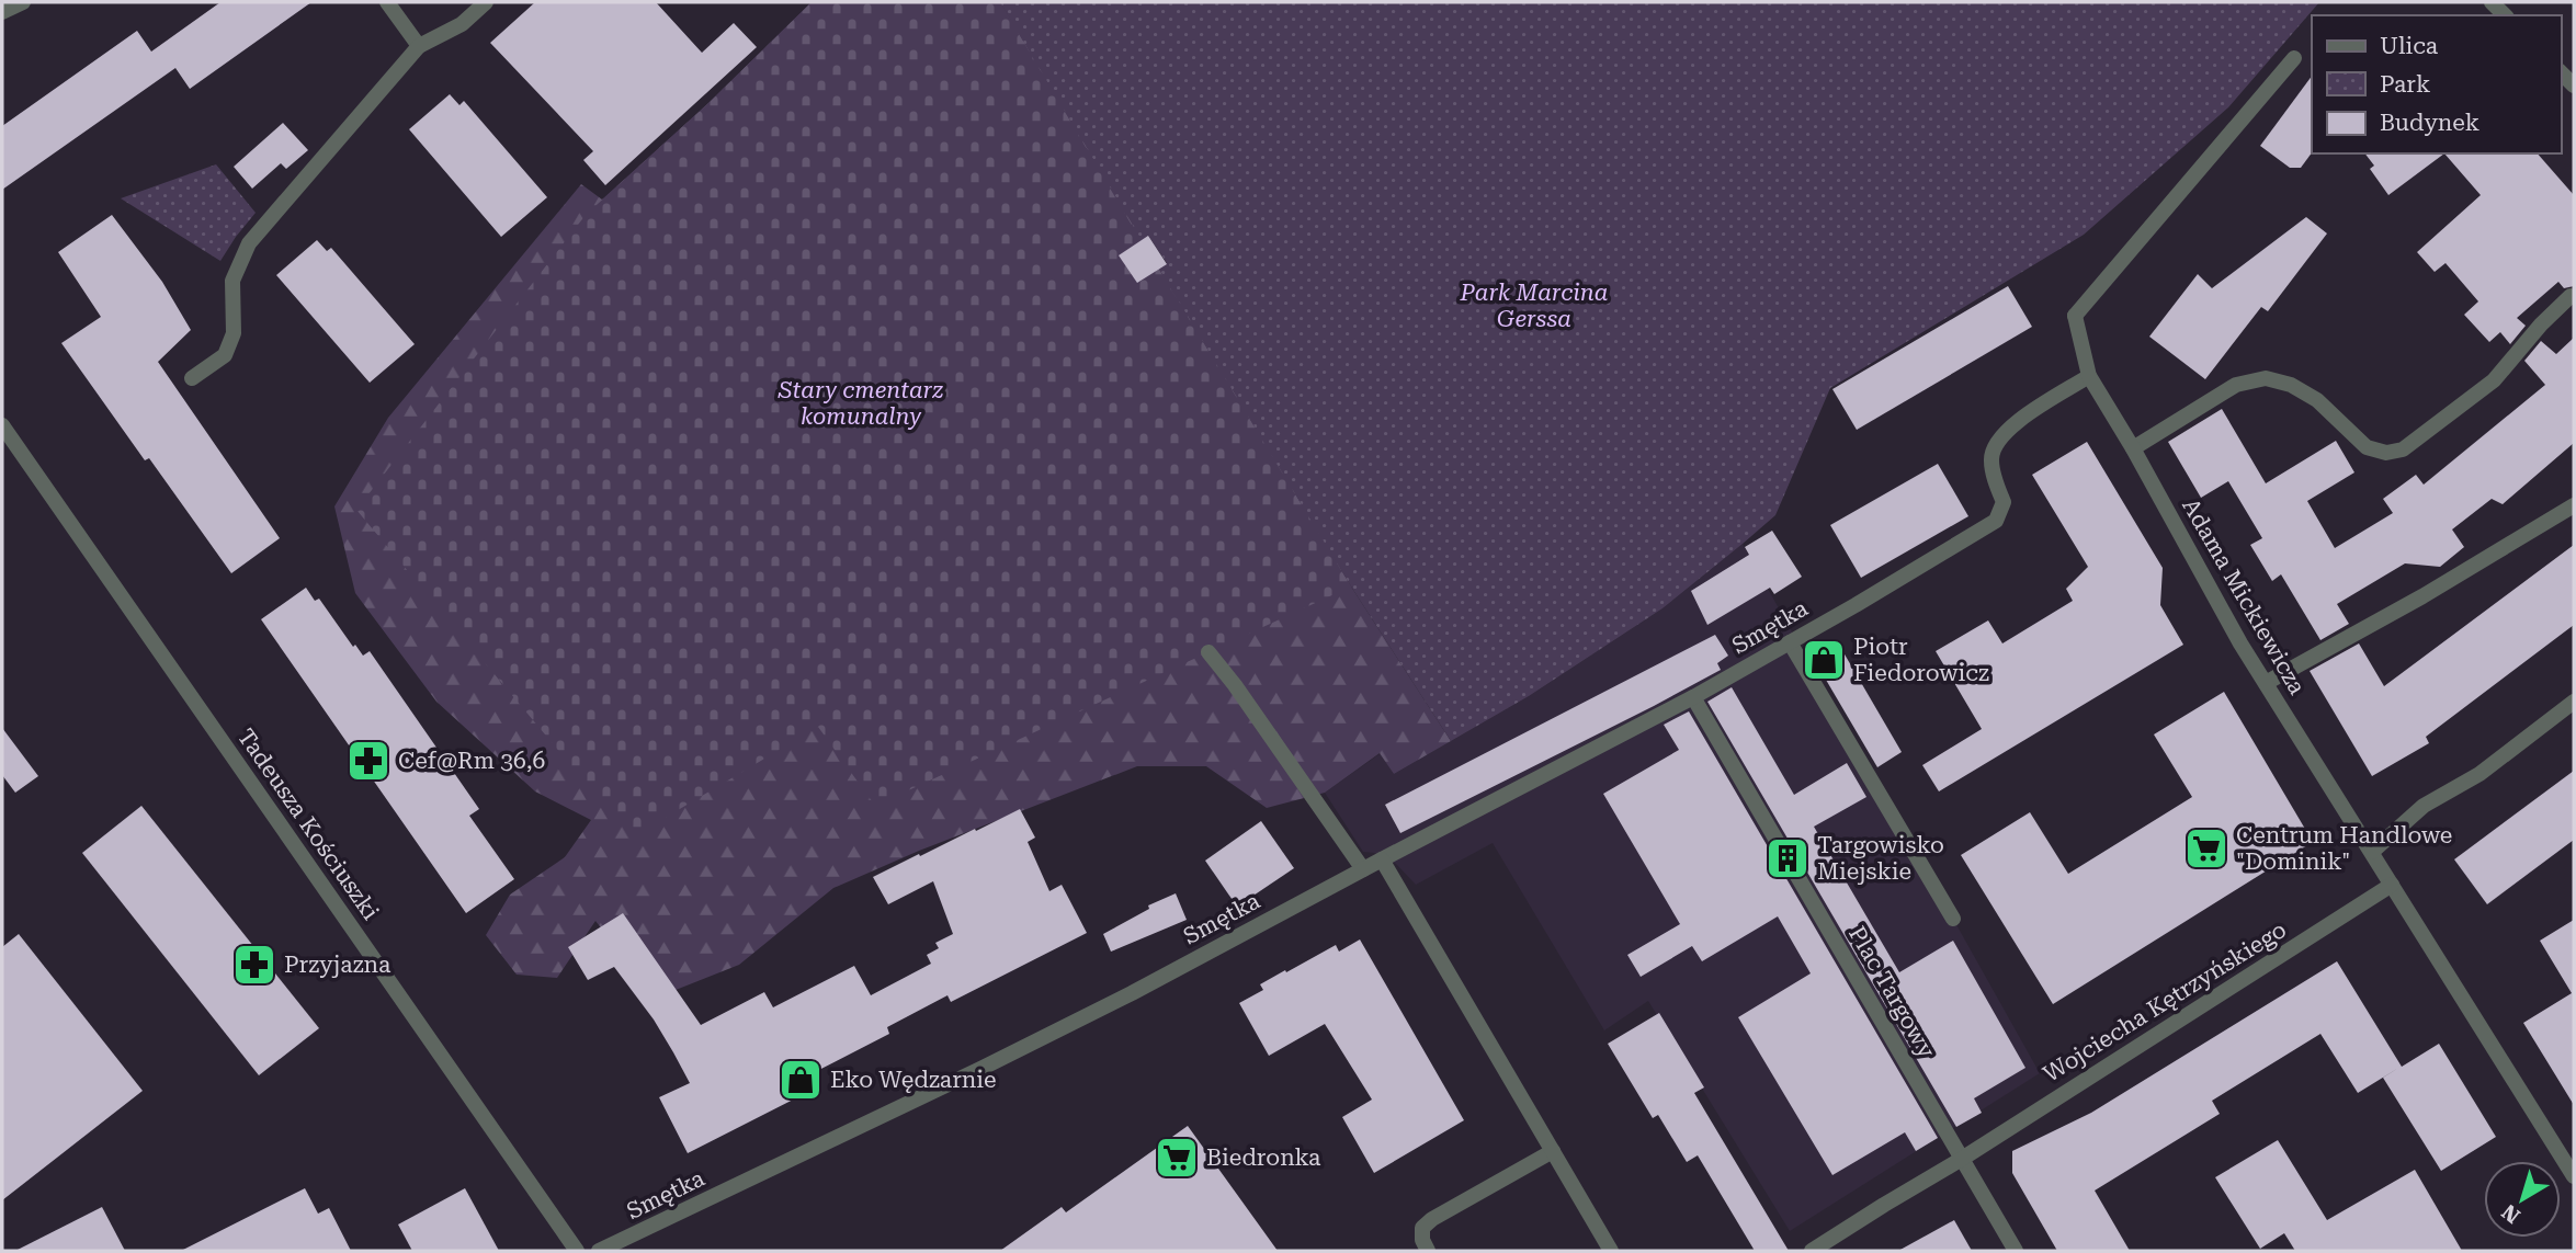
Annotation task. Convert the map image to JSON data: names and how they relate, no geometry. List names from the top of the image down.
{
  "streets": {
    "street": [
      "Adama Mickiewicza",
      "Smętka",
      "Tadeusza Kościuszki",
      "Plac Targowy",
      "Wojciecha Kętrzyńskiego"
    ]
  },
  "crossings": [
    ["Adama Mickiewicza", "Smętka"],
    ["Adama Mickiewicza", "Wojciecha Kętrzyńskiego"],
    ["Smętka", "Plac Targowy"],
    ["Plac Targowy", "Wojciecha Kętrzyńskiego"]
  ],
  "parks": ["Park Marcina Gerssa", "Stary cmentarz komunalny"],
  "places": {
    "shop": ["Piotr Fiedorowicz", "Eko Wędzarnie"],
    "pharmacy": ["Cef@Rm 36,6", "Przyjazna"],
    "supermarket": ["Centrum Handlowe \"Dominik\"", "Biedronka"],
    "building": ["Targowisko Miejskie"]
  },
  "legend": ["Ulica", "Park", "Budynek"],
  "north": "bottom left"
}
